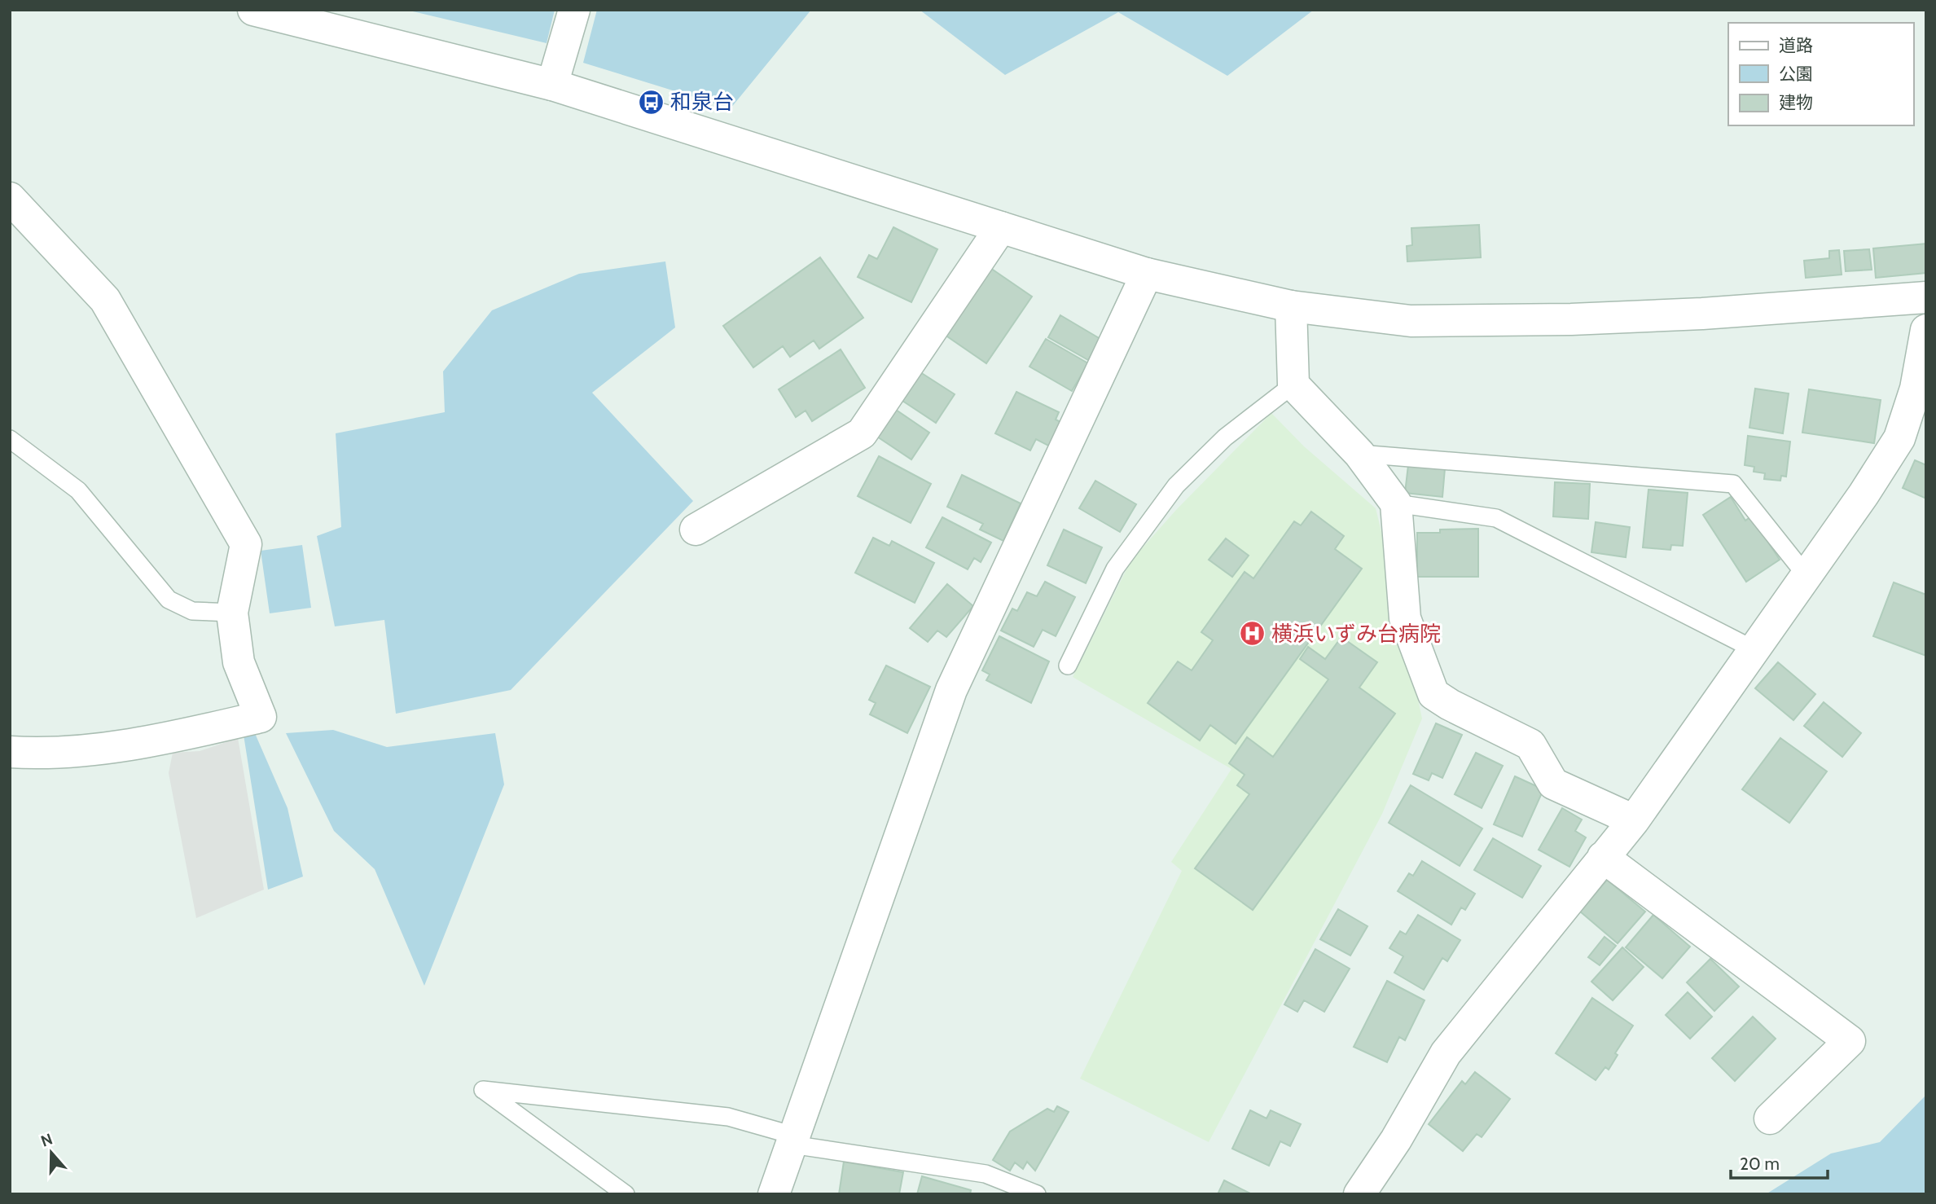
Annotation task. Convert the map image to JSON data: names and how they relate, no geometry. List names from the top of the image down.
{
  "places": {
    "bus stop": ["和泉台"],
    "hospital": ["横浜いずみ台病院"]
  },
  "legend": ["道路", "公園", "建物"],
  "scale_bar": "20 m",
  "north": "top"
}
